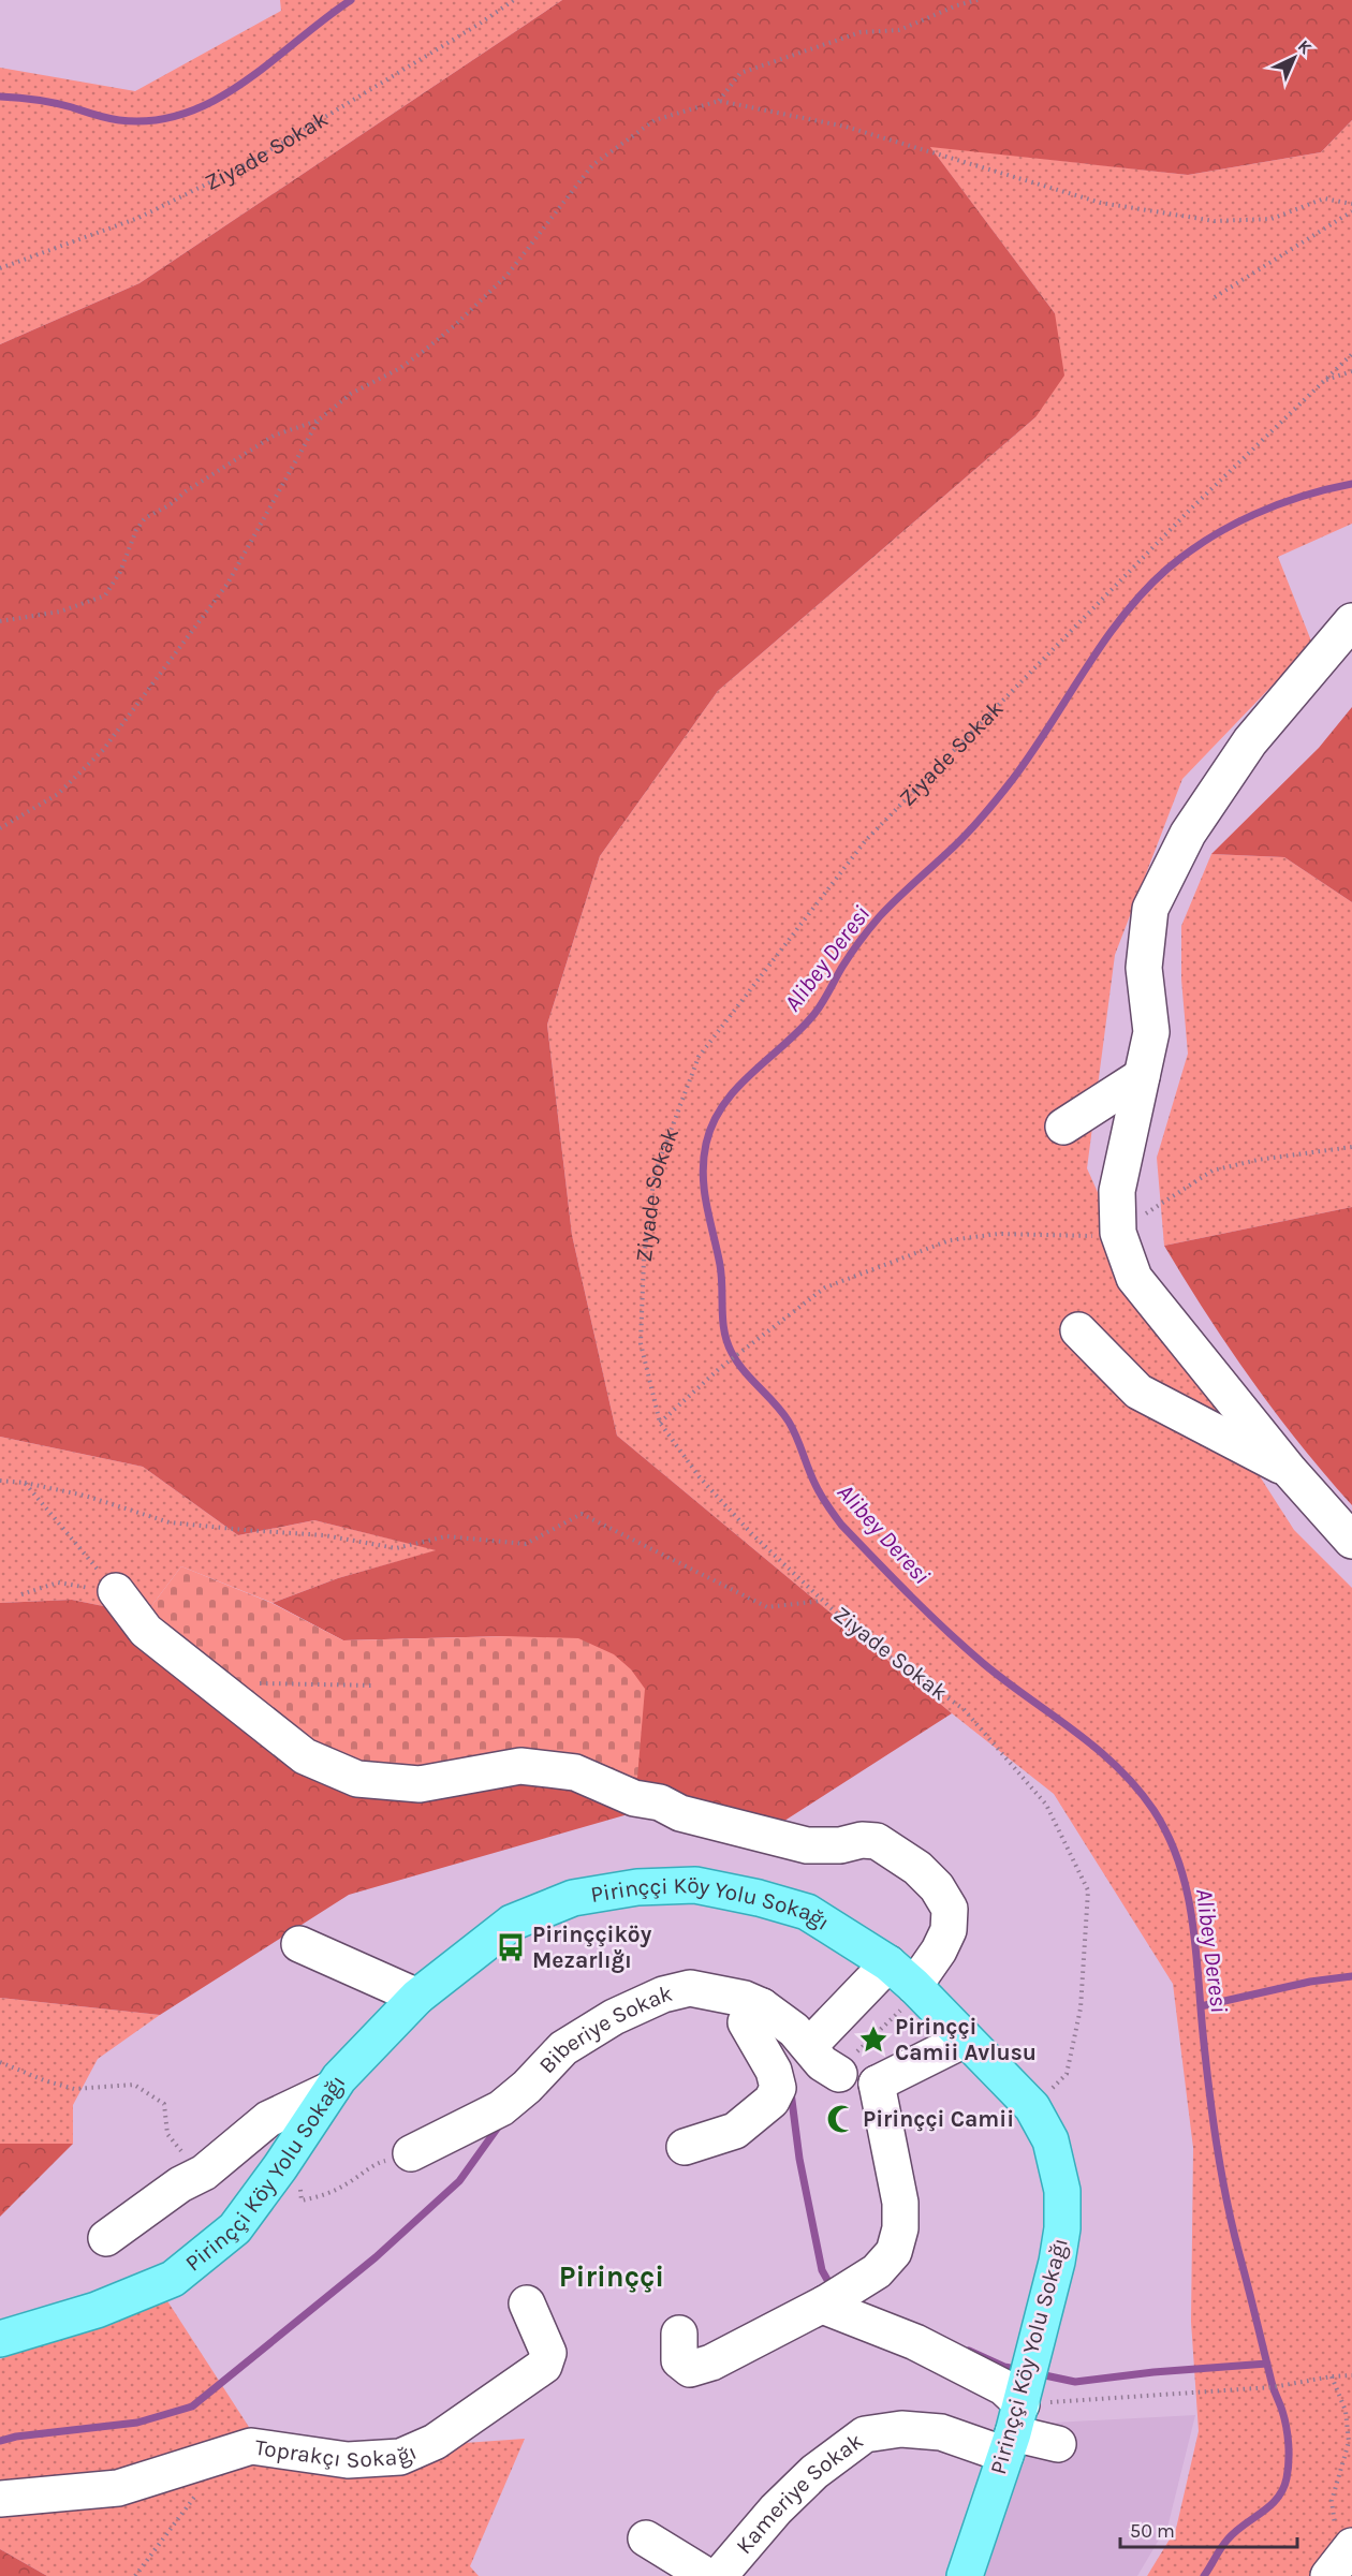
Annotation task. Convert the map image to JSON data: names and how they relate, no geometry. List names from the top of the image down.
{
  "streets": {
    "main road": ["Pirinççi Köy Yolu Sokağı"],
    "street": ["Biberiye Sokak", "Toprakçı Sokağı", "Kameriye Sokak"],
    "path": ["Ziyade Sokak"]
  },
  "crossings": [
    ["Ziyade Sokak", "Pirinççi Köy Yolu Sokağı"],
    ["Pirinççi Köy Yolu Sokağı", "Kameriye Sokak"]
  ],
  "districts": ["Pirinççi"],
  "water": ["Alibey Deresi"],
  "places": {
    "bus stop": ["Pirinççiköy Mezarlığı"],
    "place": ["Pirinççi Camii Avlusu"],
    "mosque": ["Pirinççi Camii"]
  },
  "scale_bar": "50 m",
  "north": "top right"
}
